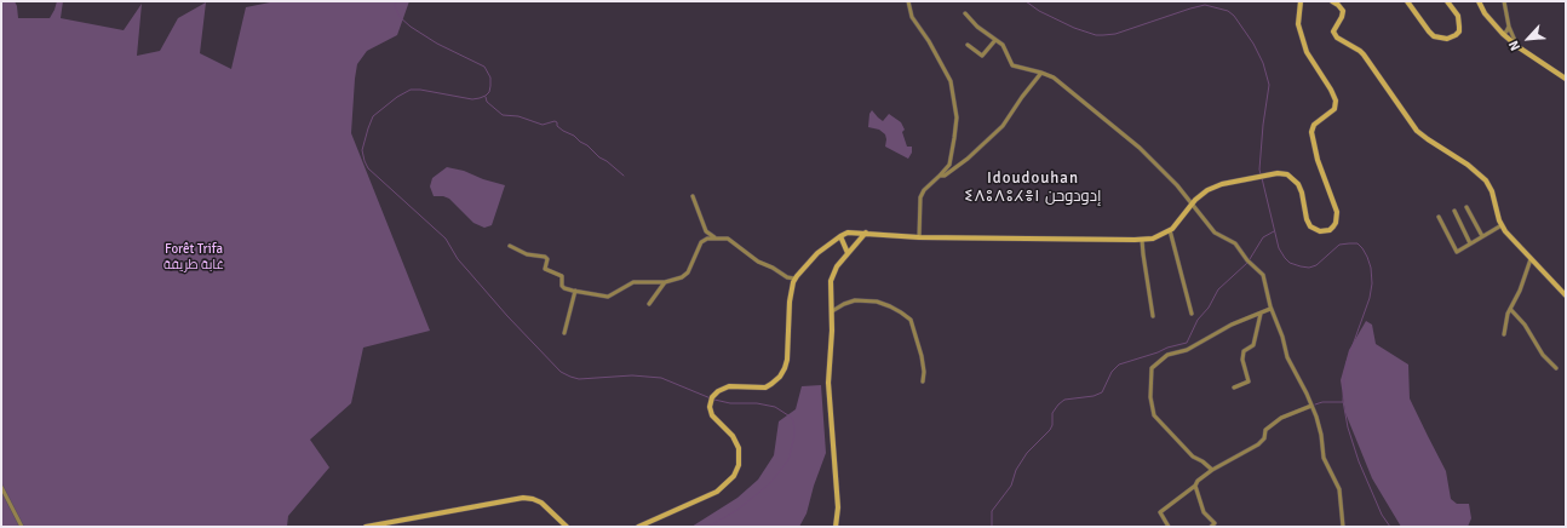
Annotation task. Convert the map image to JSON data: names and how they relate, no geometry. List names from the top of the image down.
{
  "districts": ["Idoudouhan ⵉⴷⵓⴷⵓⵃⴻⵏ إدودوحن"],
  "parks": ["Forêt Trifa غابة طريفة"],
  "north": "bottom left"
}
